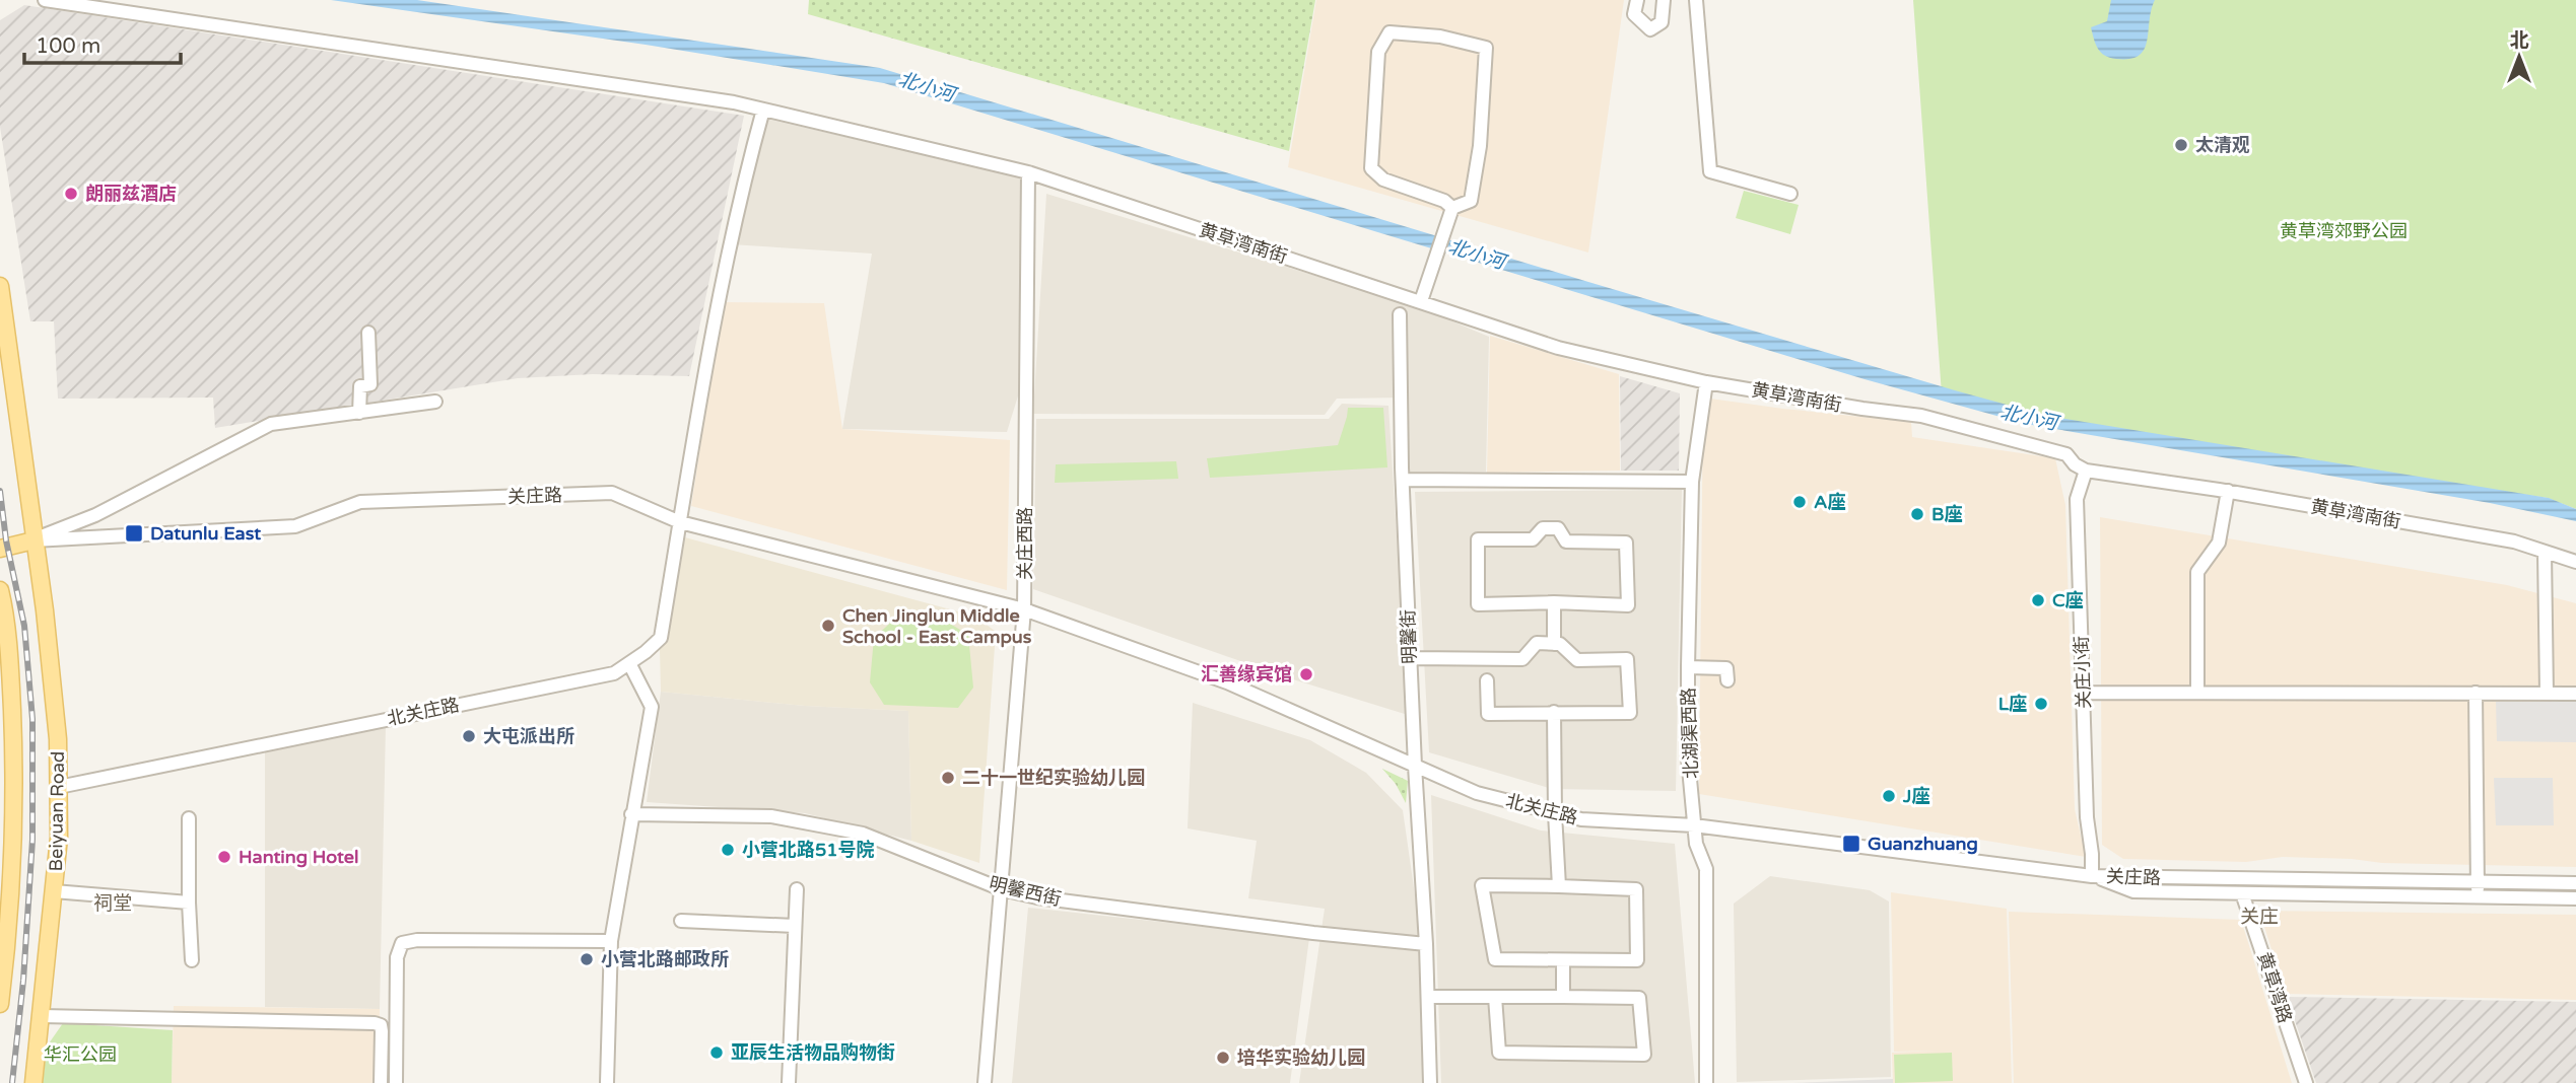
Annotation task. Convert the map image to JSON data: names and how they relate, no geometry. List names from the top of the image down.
{
  "streets": {
    "main road": ["Beiyuan Road"],
    "street": [
      "黄草湾南街",
      "关庄路",
      "关庄西路",
      "明馨街",
      "关庄小街",
      "北关庄路",
      "北湖渠西路",
      "明馨西街",
      "黄草湾路"
    ]
  },
  "crossings": [
    ["黄草湾南街", "关庄西路"],
    ["黄草湾南街", "关庄小街"],
    ["黄草湾南街", "北关庄路"],
    ["黄草湾南街", "北湖渠西路"],
    ["关庄路", "关庄西路"],
    ["关庄路", "关庄小街"],
    ["关庄路", "北关庄路"],
    ["关庄路", "Beiyuan Road"],
    ["关庄路", "黄草湾路"],
    ["关庄西路", "北关庄路"],
    ["关庄西路", "明馨西街"],
    ["明馨街", "北关庄路"],
    ["明馨街", "明馨西街"],
    ["关庄小街", "北关庄路"],
    ["北关庄路", "北湖渠西路"],
    ["北关庄路", "Beiyuan Road"]
  ],
  "districts": ["祠堂", "关庄"],
  "water": ["北小河"],
  "parks": ["黄草湾郊野公园", "华汇公园"],
  "places": {
    "other": [
      "太清观",
      "朗丽兹酒店",
      "A座",
      "B座",
      "C座",
      "Chen Jinglun Middle School - East Campus",
      "汇善缘宾馆",
      "L座",
      "大屯派出所",
      "二十一世纪实验幼儿园",
      "J座",
      "小营北路51号院",
      "Hanting Hotel",
      "小营北路邮政所",
      "亚辰生活物品购物街",
      "培华实验幼儿园"
    ],
    "transit": ["Datunlu East", "Guanzhuang"]
  },
  "scale_bar": "100 m",
  "north": "top"
}
